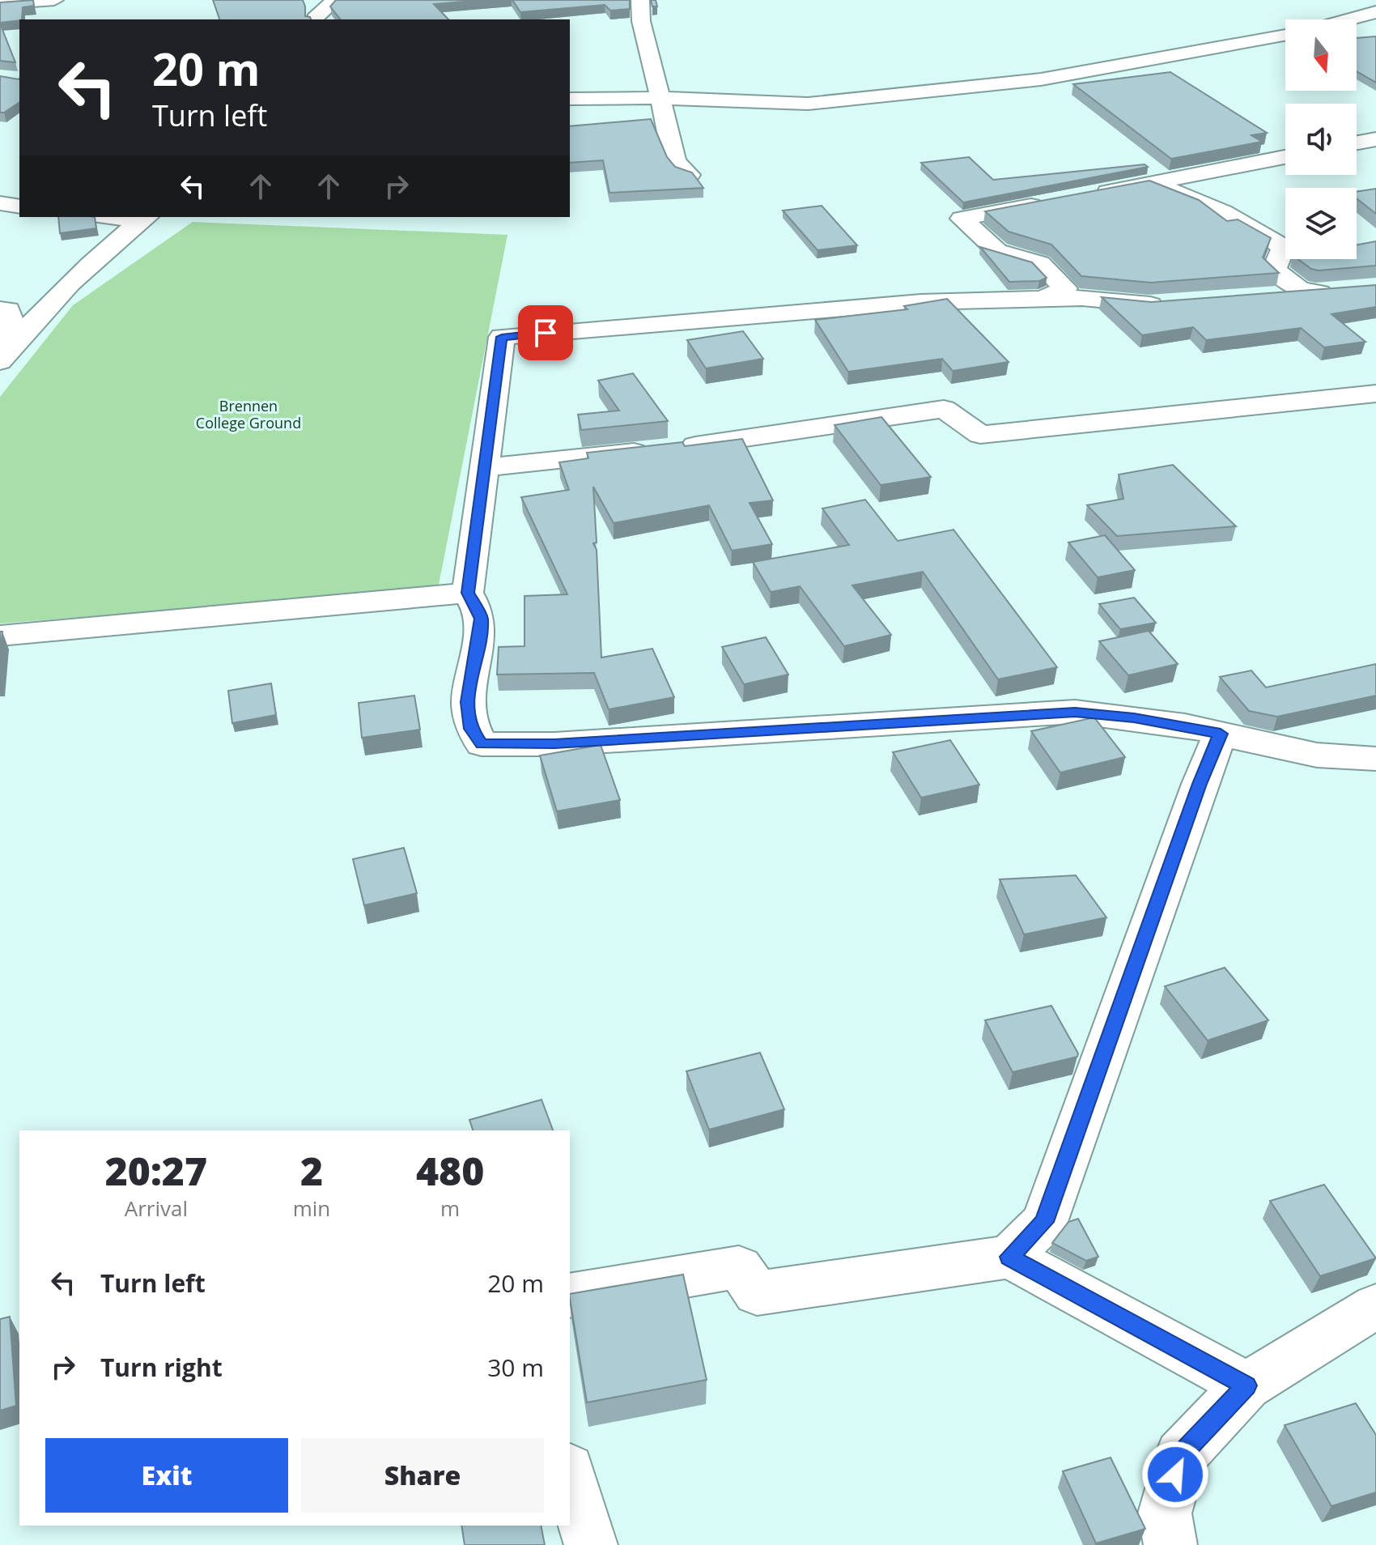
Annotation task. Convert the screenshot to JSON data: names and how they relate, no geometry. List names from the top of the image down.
{
  "parks": ["Brennen College Ground"],
  "north": "bottom",
  "page": {
    "turn": ["20 m", "Turn left"],
    "eta": [
      "20:27",
      "Arrival",
      "2",
      "min",
      "480",
      "m"
    ],
    "list": [
      {
        "name": "Turn left",
        "value": "20 m"
      },
      {
        "name": "Turn right",
        "value": "30 m"
      }
    ],
    "buttons": ["Exit", "Share"]
  }
}
